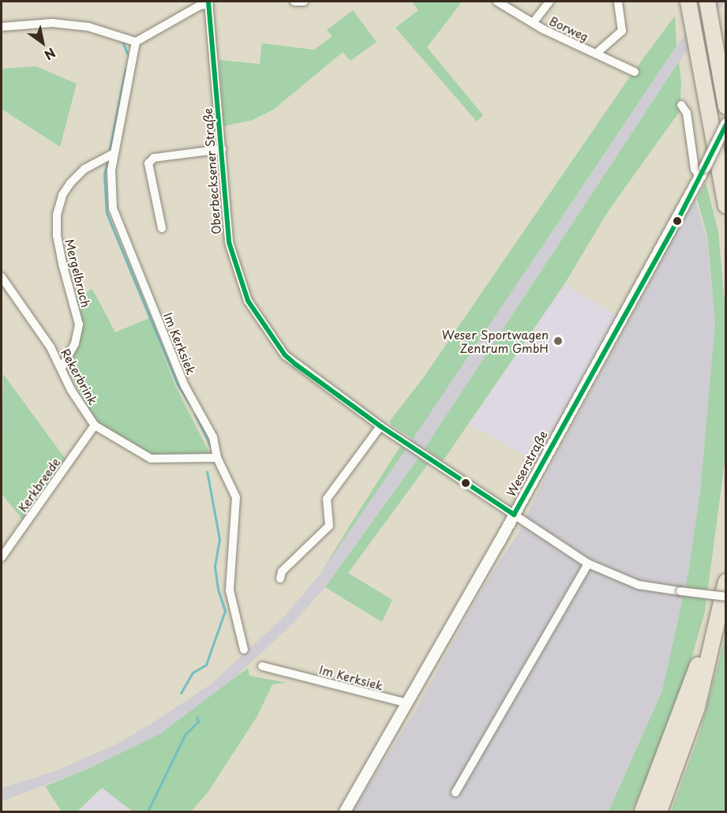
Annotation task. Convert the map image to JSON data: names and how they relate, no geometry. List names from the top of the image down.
{
  "streets": {
    "street": [
      "Borweg",
      "Oberbecksener Straße",
      "Mergelbruch",
      "Im Kerksiek",
      "Rekerbrink",
      "Weserstraße",
      "Kerkbreede"
    ]
  },
  "crossings": [
    ["Oberbecksener Straße", "Weserstraße"],
    ["Mergelbruch", "Im Kerksiek"],
    ["Mergelbruch", "Rekerbrink"],
    ["Im Kerksiek", "Rekerbrink"],
    ["Im Kerksiek", "Weserstraße"],
    ["Rekerbrink", "Kerkbreede"]
  ],
  "places": ["Weser Sportwagen Zentrum GmbH"],
  "north": "bottom right"
}
